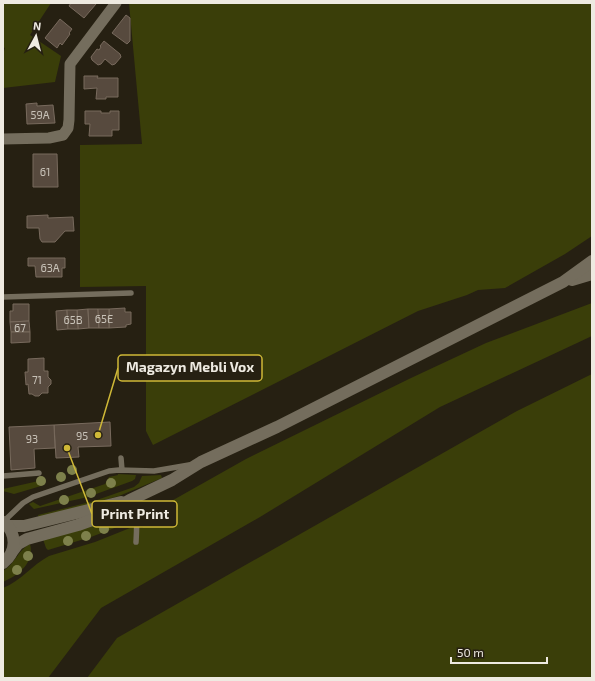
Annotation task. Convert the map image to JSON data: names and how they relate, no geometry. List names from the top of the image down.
{
  "places": ["Magazyn Mebli Vox", "Print Print"],
  "house_numbers": [
    "59A",
    "61",
    "63A",
    "65E",
    "65B",
    "67",
    "71",
    "95",
    "93"
  ],
  "scale_bar": "50 m",
  "north": "top"
}
